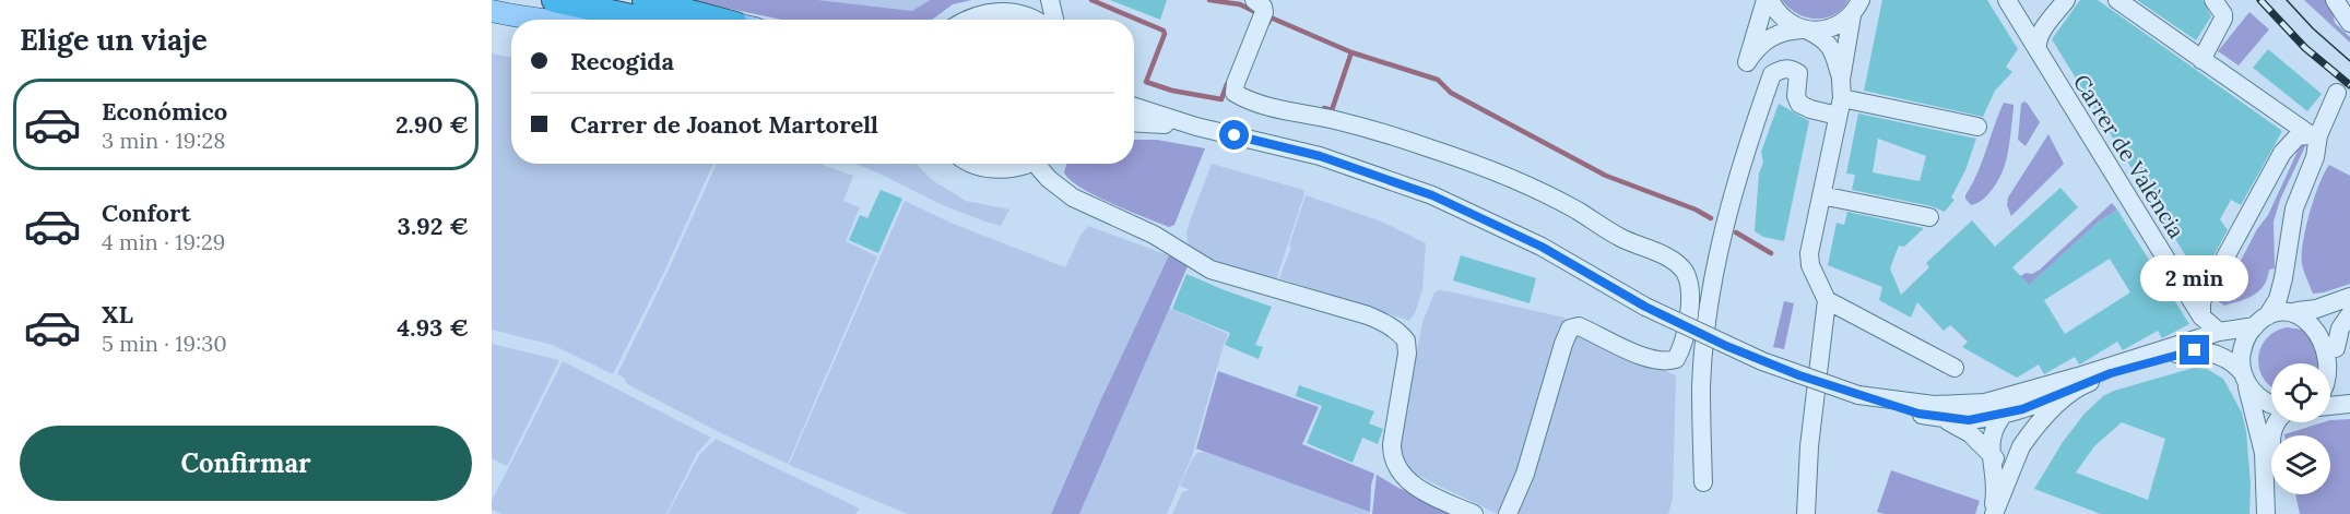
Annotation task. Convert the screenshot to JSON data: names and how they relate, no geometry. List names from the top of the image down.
{
  "streets": {
    "street": ["Carrer de València"]
  },
  "page": {
    "heading": "Elige un viaje",
    "banner": ["Recogida", "Carrer de Joanot Martorell"],
    "list": [
      {
        "name": "Económico",
        "note": "3 min · 19:28",
        "value": "2.90 €"
      },
      {
        "name": "Confort",
        "note": "4 min · 19:29",
        "value": "3.92 €"
      },
      {
        "name": "XL",
        "note": "5 min · 19:30",
        "value": "4.93 €"
      }
    ],
    "bubble": "2 min",
    "buttons": "Confirmar"
  }
}
